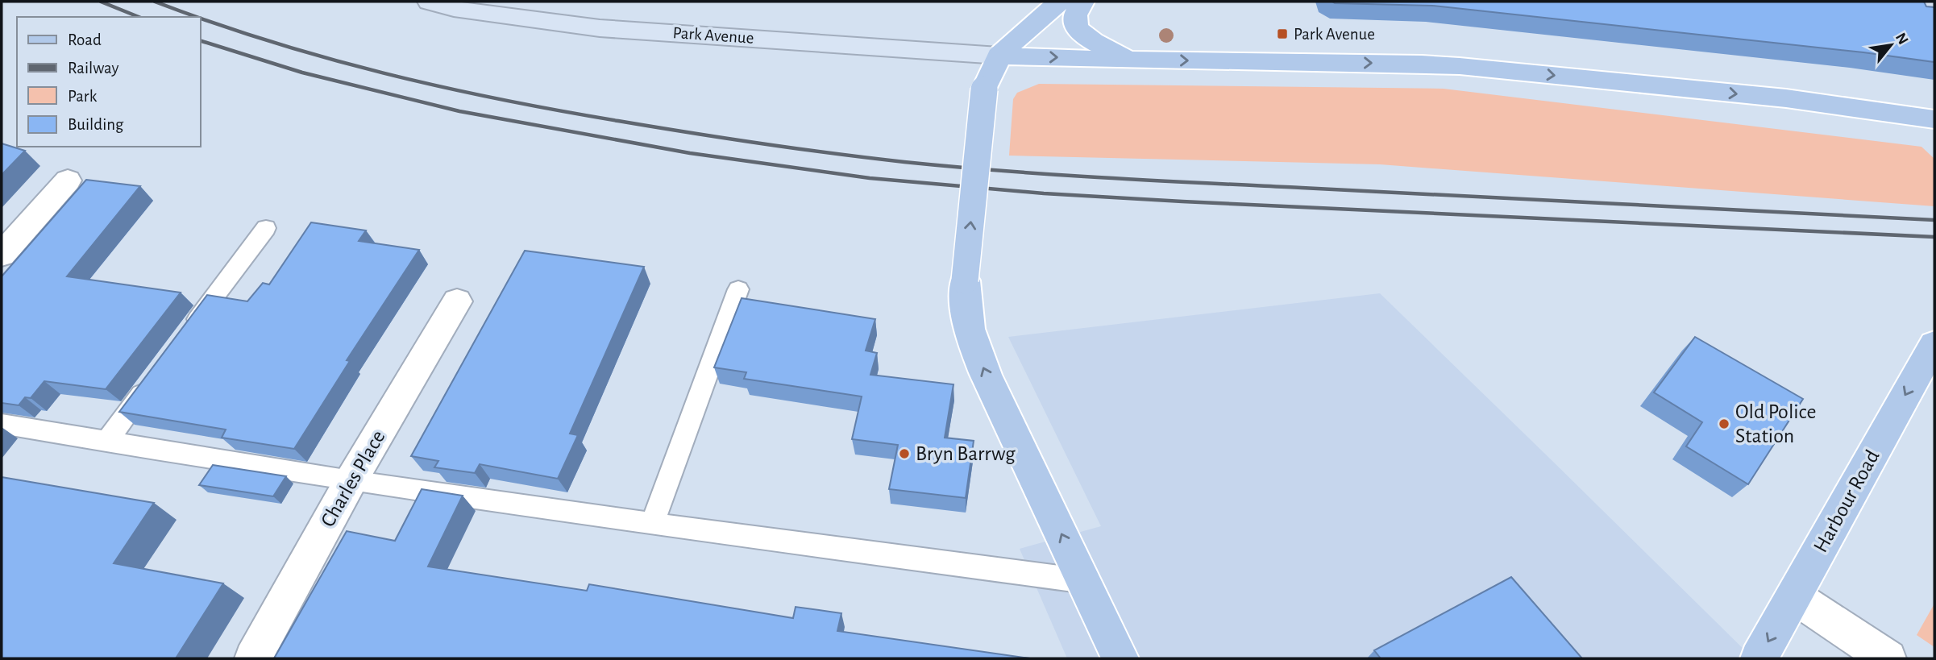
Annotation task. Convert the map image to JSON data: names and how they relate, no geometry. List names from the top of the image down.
{
  "streets": {
    "main road": ["Harbour Road"],
    "street": ["Park Avenue", "Charles Place"]
  },
  "one_way": ["Harbour Road"],
  "places": {
    "transit": ["Park Avenue"],
    "other": ["Old Police Station", "Bryn Barrwg"]
  },
  "legend": [
    "Road",
    "Railway",
    "Park",
    "Building"
  ],
  "north": "top right"
}
